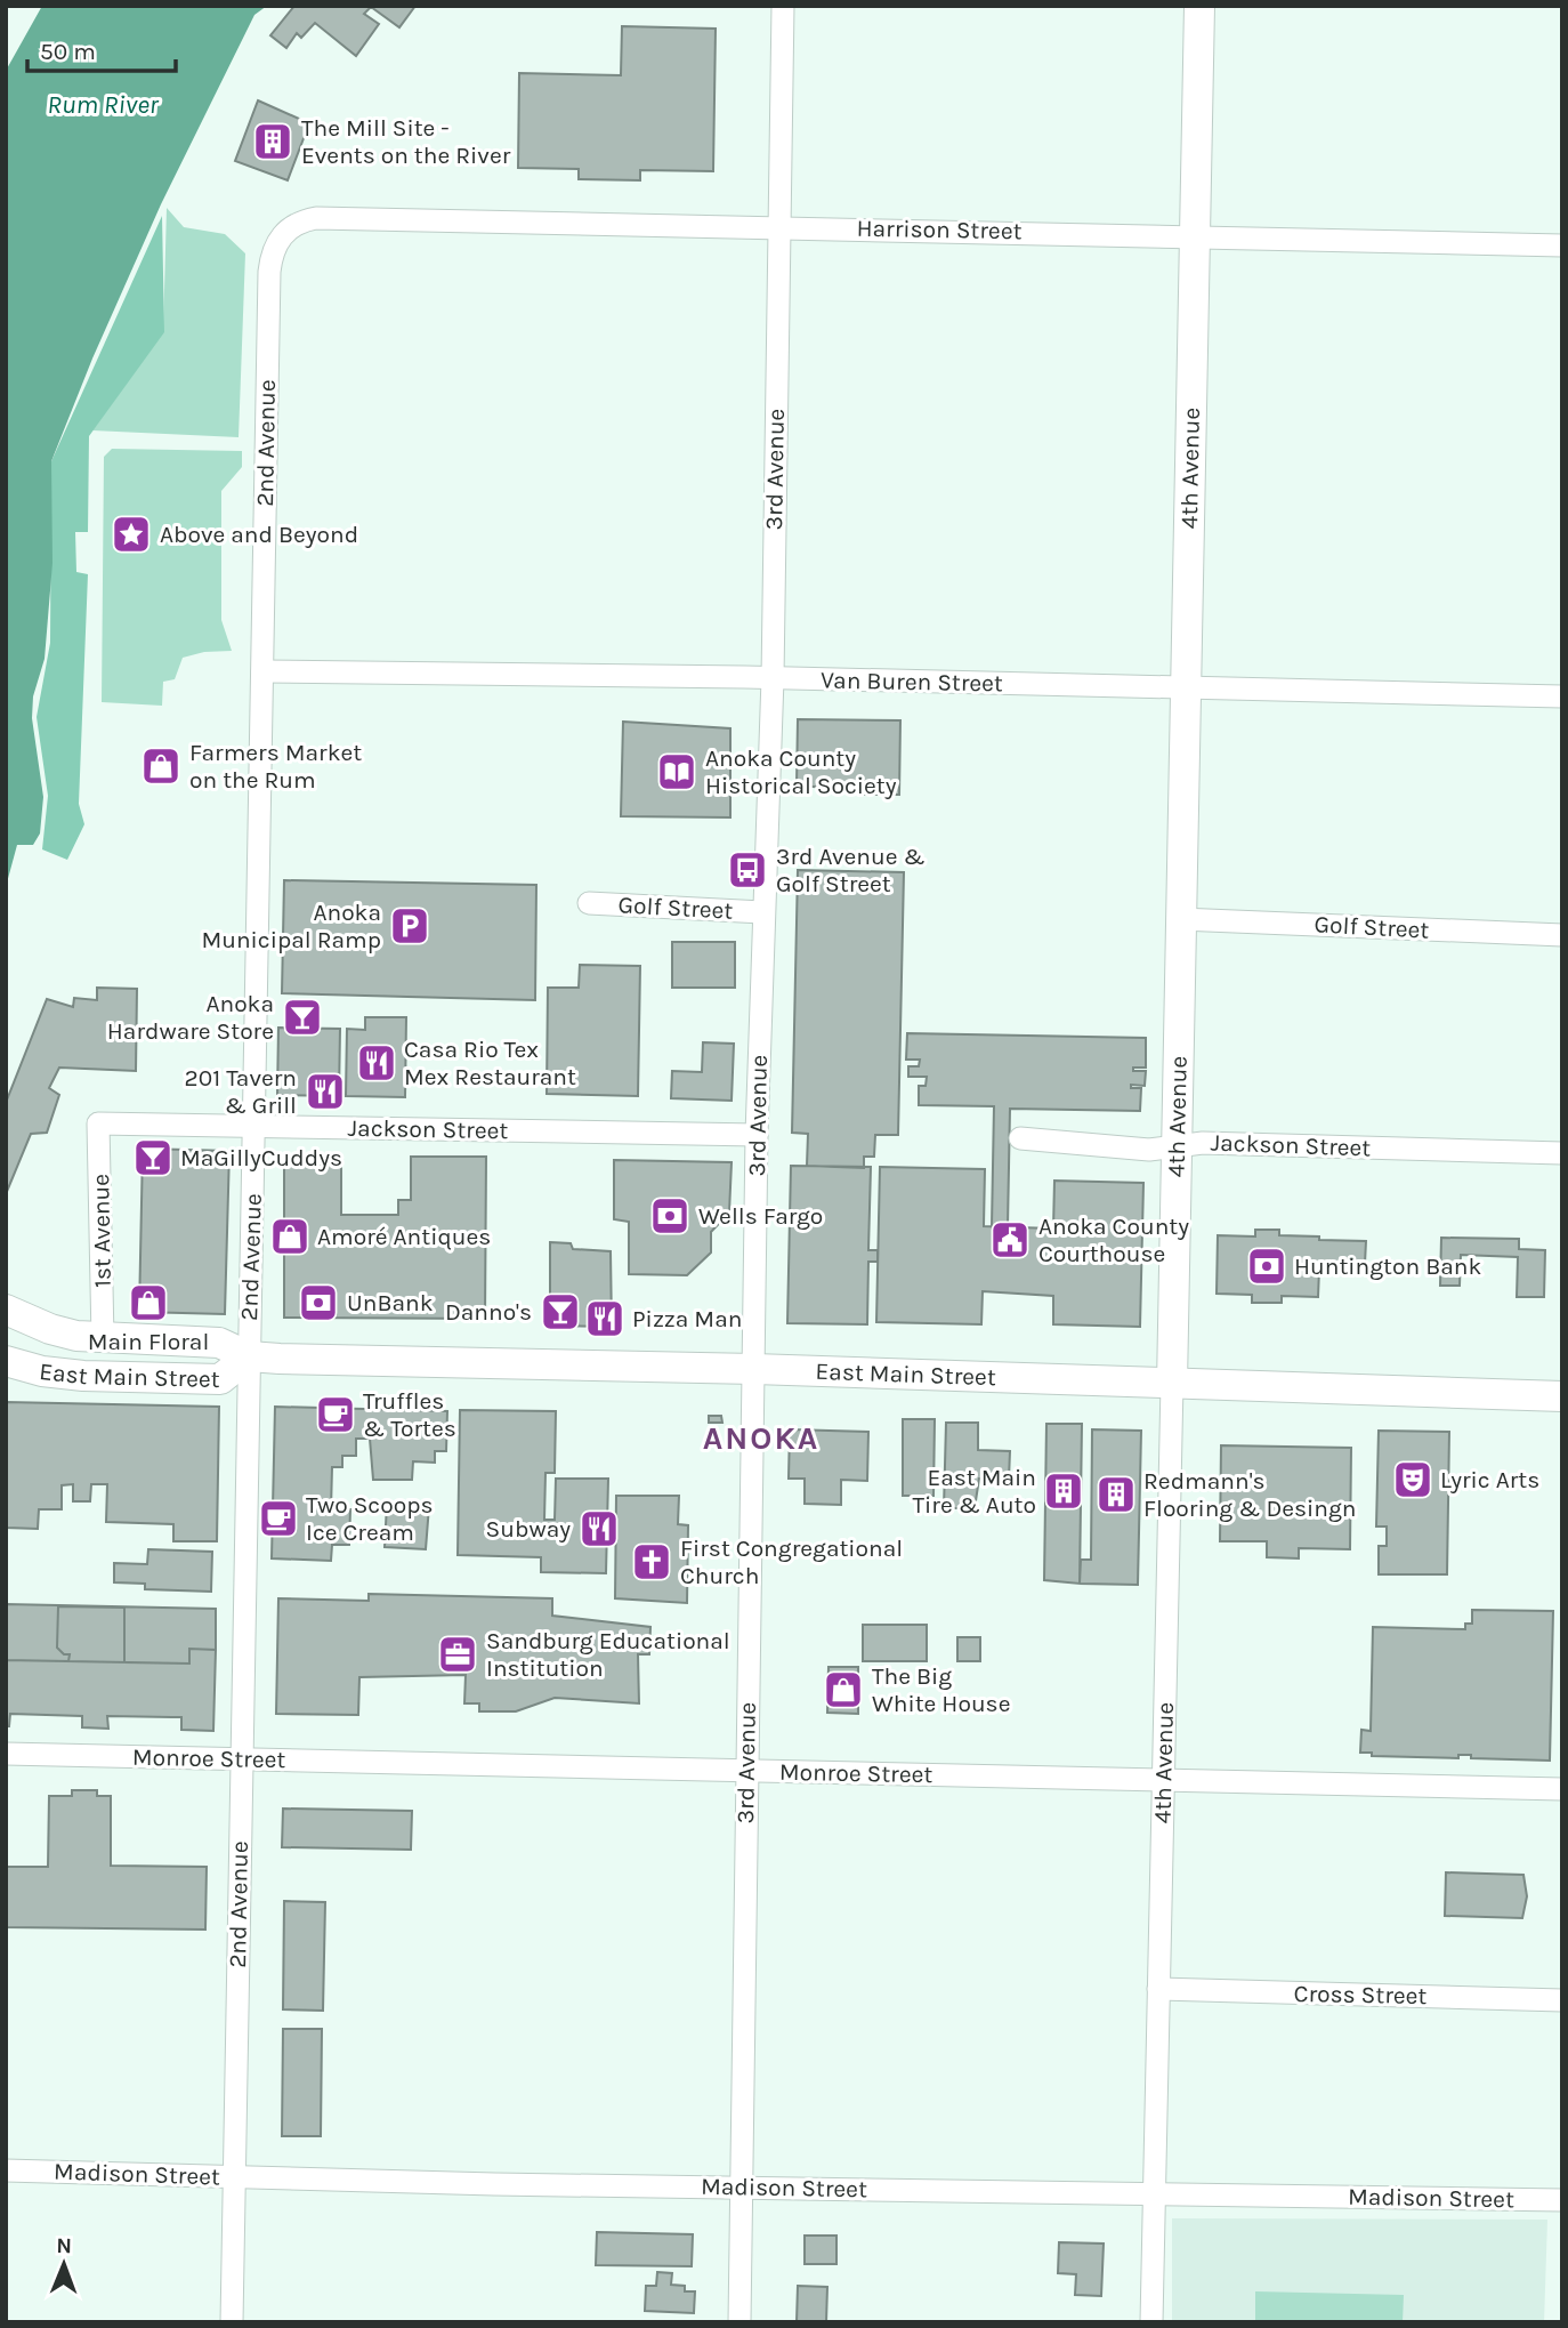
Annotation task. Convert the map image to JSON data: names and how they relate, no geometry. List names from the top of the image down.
{
  "streets": {
    "main road": ["4th Avenue", "East Main Street"],
    "street": [
      "Harrison Street",
      "2nd Avenue",
      "3rd Avenue",
      "Van Buren Street",
      "Golf Street",
      "Jackson Street",
      "1st Avenue",
      "Monroe Street",
      "Cross Street",
      "Madison Street"
    ]
  },
  "crossings": [
    ["Harrison Street", "2nd Avenue"],
    ["Harrison Street", "3rd Avenue"],
    ["Harrison Street", "4th Avenue"],
    ["2nd Avenue", "Van Buren Street"],
    ["2nd Avenue", "Jackson Street"],
    ["2nd Avenue", "East Main Street"],
    ["2nd Avenue", "Monroe Street"],
    ["2nd Avenue", "Madison Street"],
    ["3rd Avenue", "Van Buren Street"],
    ["3rd Avenue", "Golf Street"],
    ["3rd Avenue", "Jackson Street"],
    ["3rd Avenue", "East Main Street"],
    ["3rd Avenue", "Monroe Street"],
    ["3rd Avenue", "Madison Street"],
    ["4th Avenue", "Van Buren Street"],
    ["4th Avenue", "Golf Street"],
    ["4th Avenue", "Jackson Street"],
    ["4th Avenue", "East Main Street"],
    ["4th Avenue", "Monroe Street"],
    ["4th Avenue", "Cross Street"],
    ["4th Avenue", "Madison Street"],
    ["Jackson Street", "1st Avenue"],
    ["1st Avenue", "East Main Street"]
  ],
  "districts": ["ANOKA"],
  "water": ["Rum River"],
  "places": {
    "building": ["The Mill Site - Events on the River", "East Main Tire & Auto", "Redmann's Flooring & Desingn"],
    "place": ["Above and Beyond"],
    "shop": [
      "Farmers Market on the Rum",
      "Amoré Antiques",
      "Main Floral",
      "The Big White House"
    ],
    "library": ["Anoka County Historical Society"],
    "bus stop": ["3rd Avenue & Golf Street"],
    "parking": ["Anoka Municipal Ramp"],
    "bar": ["Anoka Hardware Store", "MaGillyCuddys", "Danno's"],
    "restaurant": [
      "Casa Rio Tex Mex Restaurant",
      "201 Tavern & Grill",
      "Pizza Man",
      "Subway"
    ],
    "bank": ["Wells Fargo", "Huntington Bank", "UnBank"],
    "public building": ["Anoka County Courthouse"],
    "cafe": ["Truffles & Tortes", "Two Scoops Ice Cream"],
    "theatre": ["Lyric Arts"],
    "church": ["First Congregational Church"],
    "office": ["Sandburg Educational Institution"]
  },
  "scale_bar": "50 m",
  "north": "top"
}
